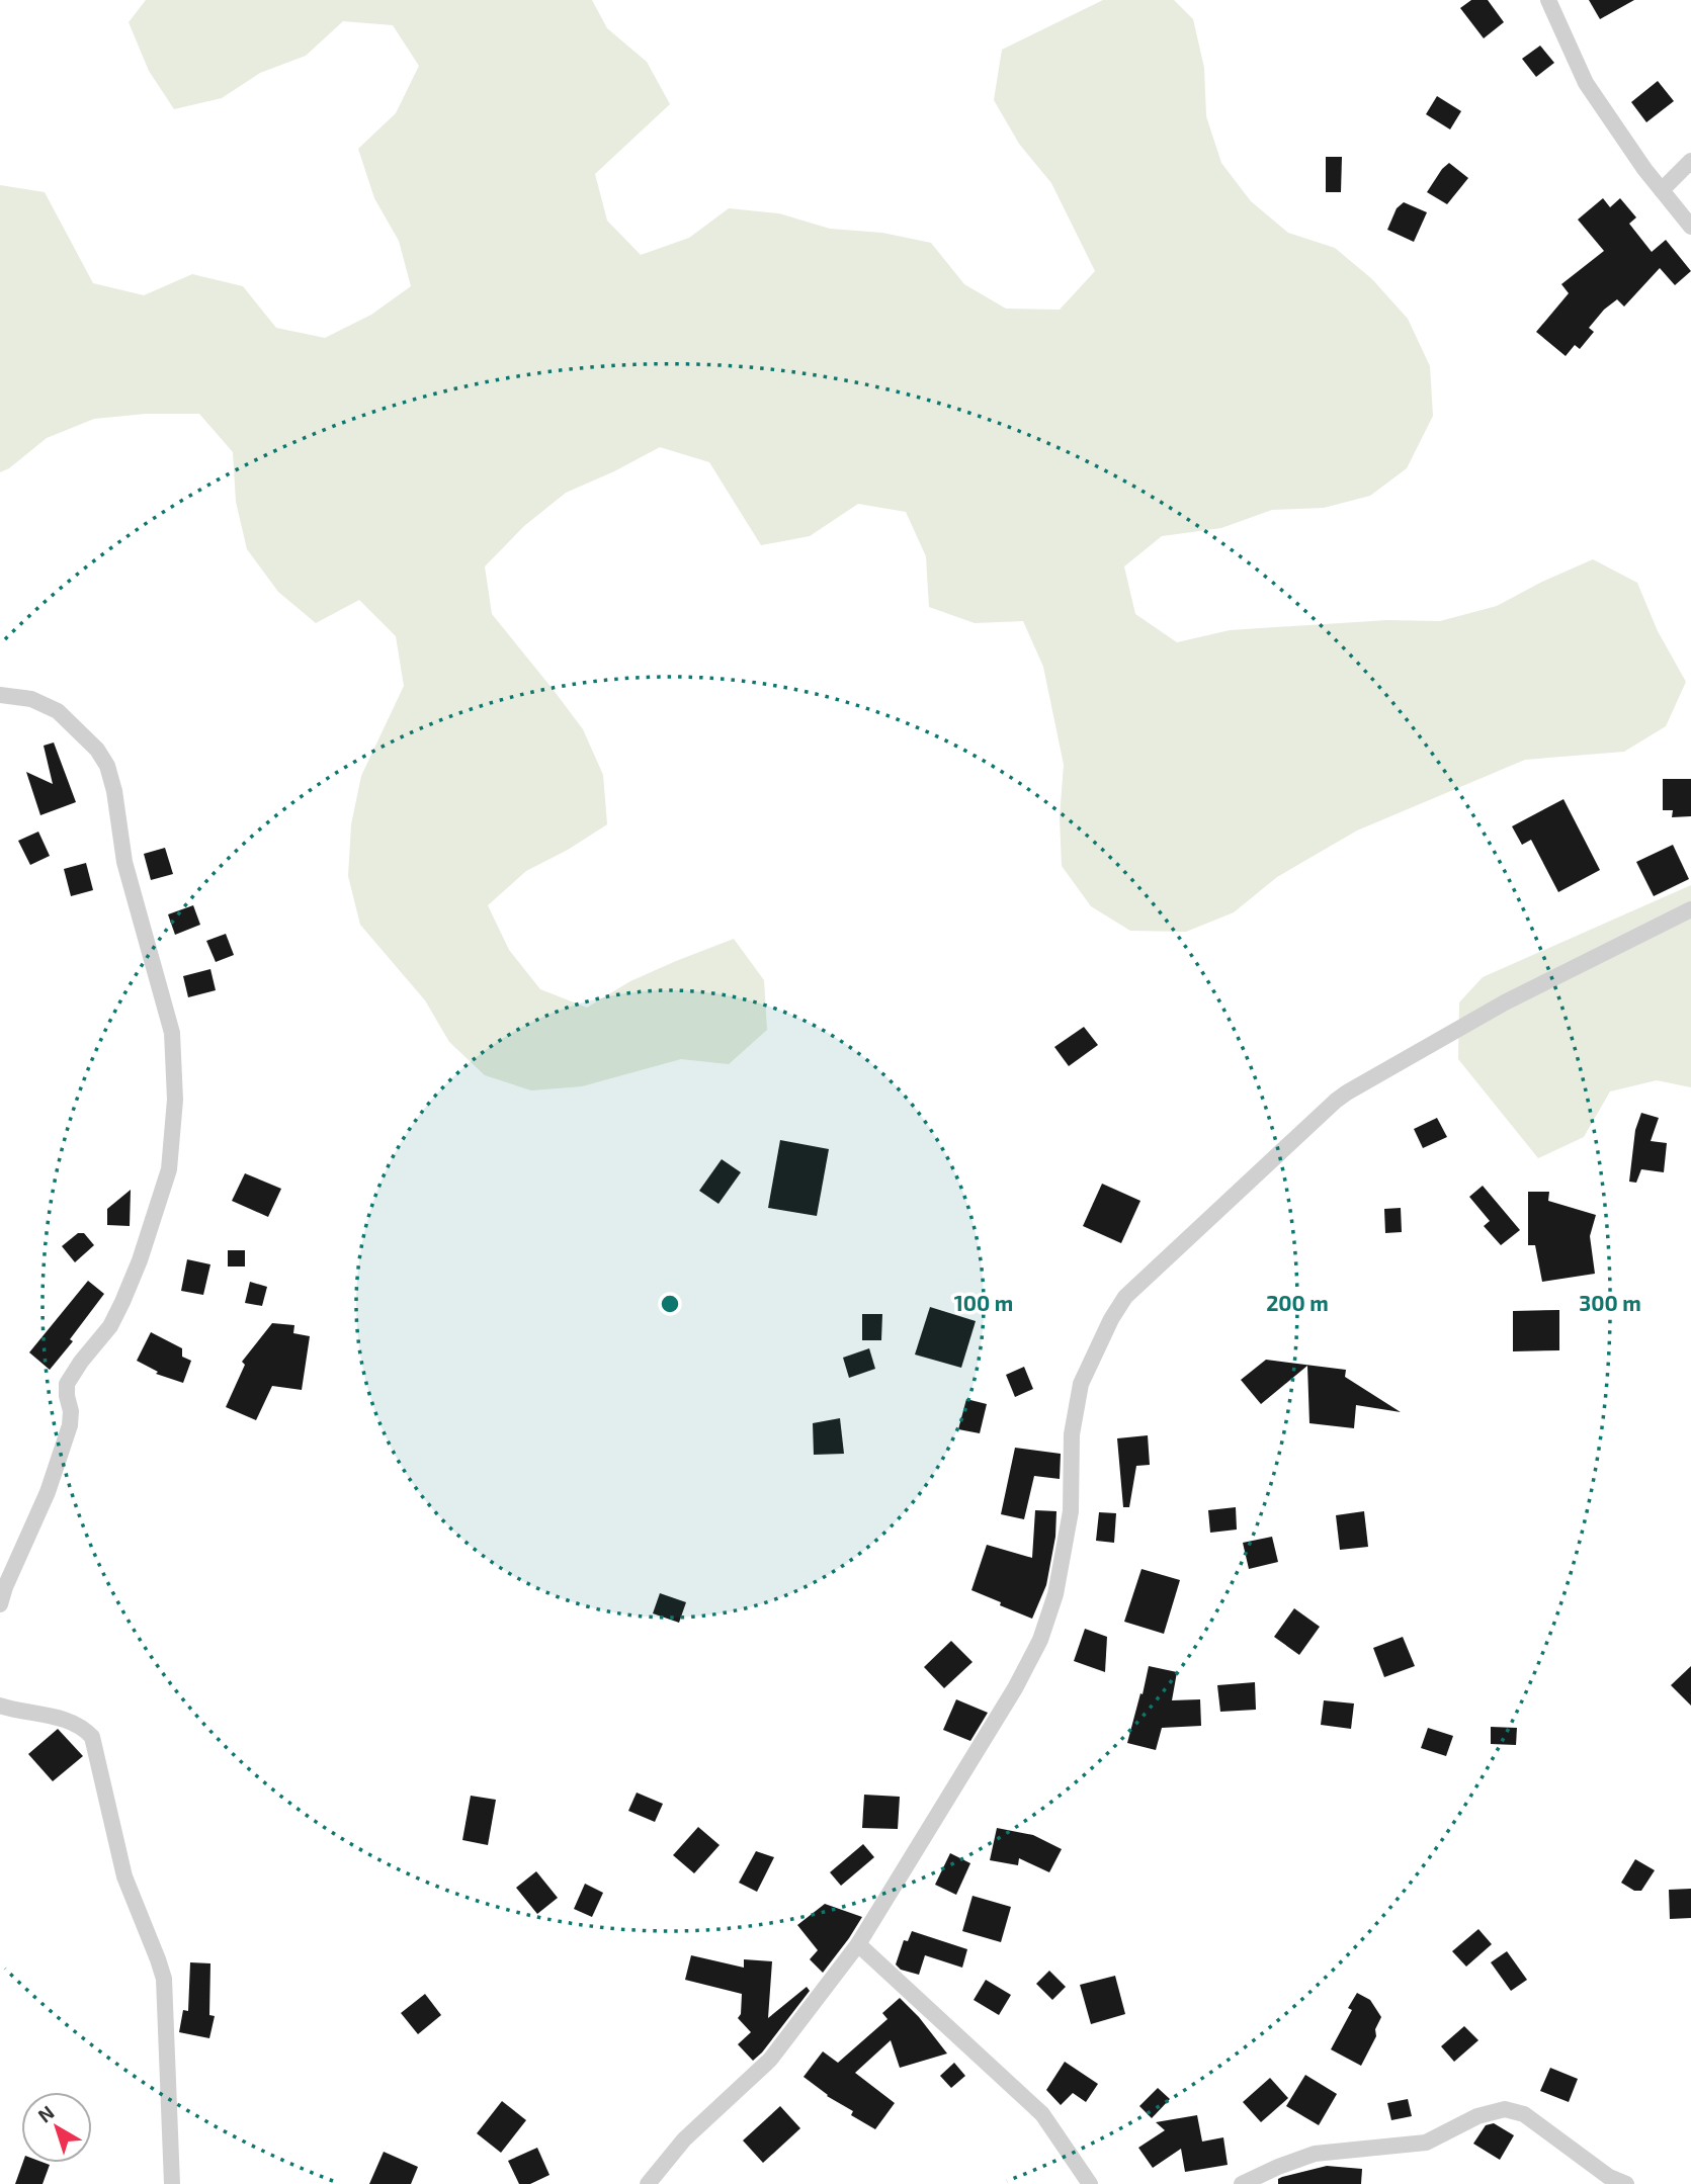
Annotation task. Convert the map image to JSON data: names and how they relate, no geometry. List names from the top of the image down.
{
  "north": "top left",
  "rings": ["100 m", "200 m", "300 m"]
}
